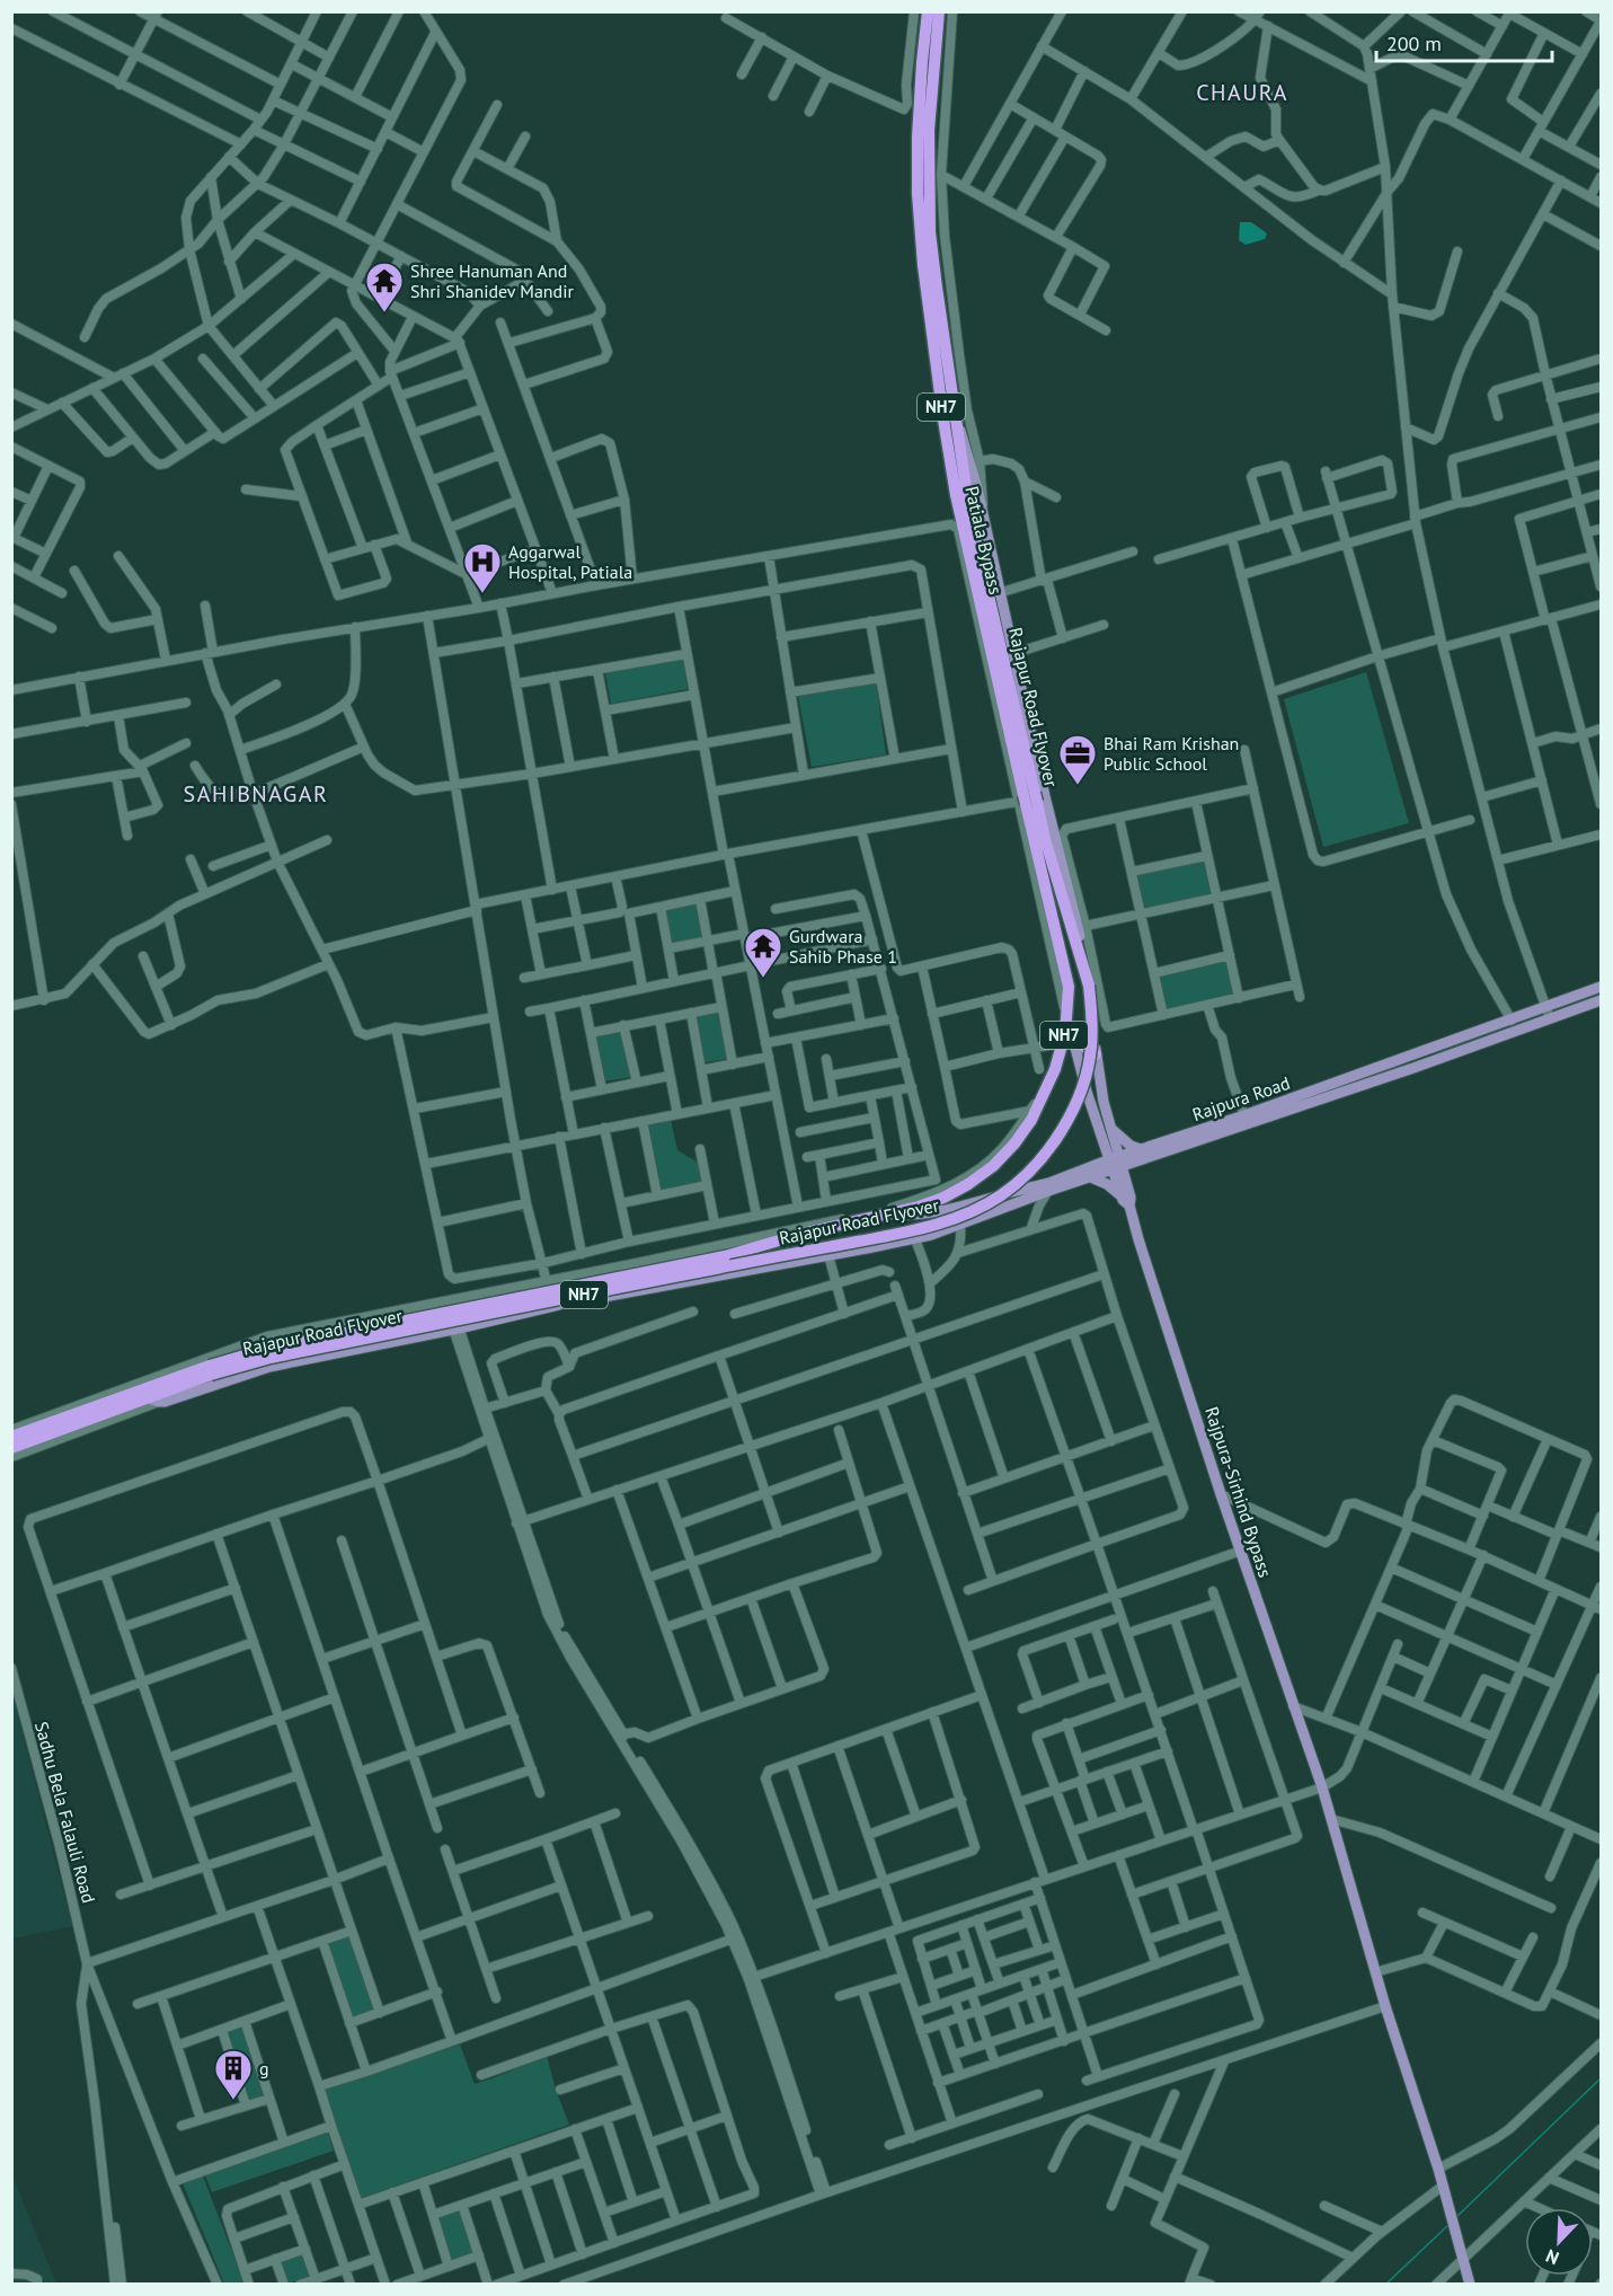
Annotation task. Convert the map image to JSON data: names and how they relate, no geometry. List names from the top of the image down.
{
  "streets": {
    "highway": [
      "NH7",
      "Patiala Bypass",
      "Rajapur Road Flyover",
      "Rajpura Road"
    ],
    "main road": ["Rajpura-Sirhind Bypass"],
    "street": ["Sadhu Bela Falauli Road"]
  },
  "crossings": [
    ["NH7", "Rajapur Road Flyover"],
    ["NH7", "Rajpura Road"],
    ["Patiala Bypass", "Rajapur Road Flyover"],
    ["Patiala Bypass", "Rajpura Road"],
    ["Rajapur Road Flyover", "Rajpura Road"],
    ["Rajpura Road", "Rajpura-Sirhind Bypass"]
  ],
  "districts": ["CHAURA", "SAHIBNAGAR"],
  "places": {
    "temple": ["Shree Hanuman And Shri Shanidev Mandir", "Gurdwara Sahib Phase 1"],
    "hospital": ["Aggarwal Hospital, Patiala"],
    "office": ["Bhai Ram Krishan Public School"],
    "building": ["g"]
  },
  "scale_bar": "200 m",
  "north": "bottom left"
}
